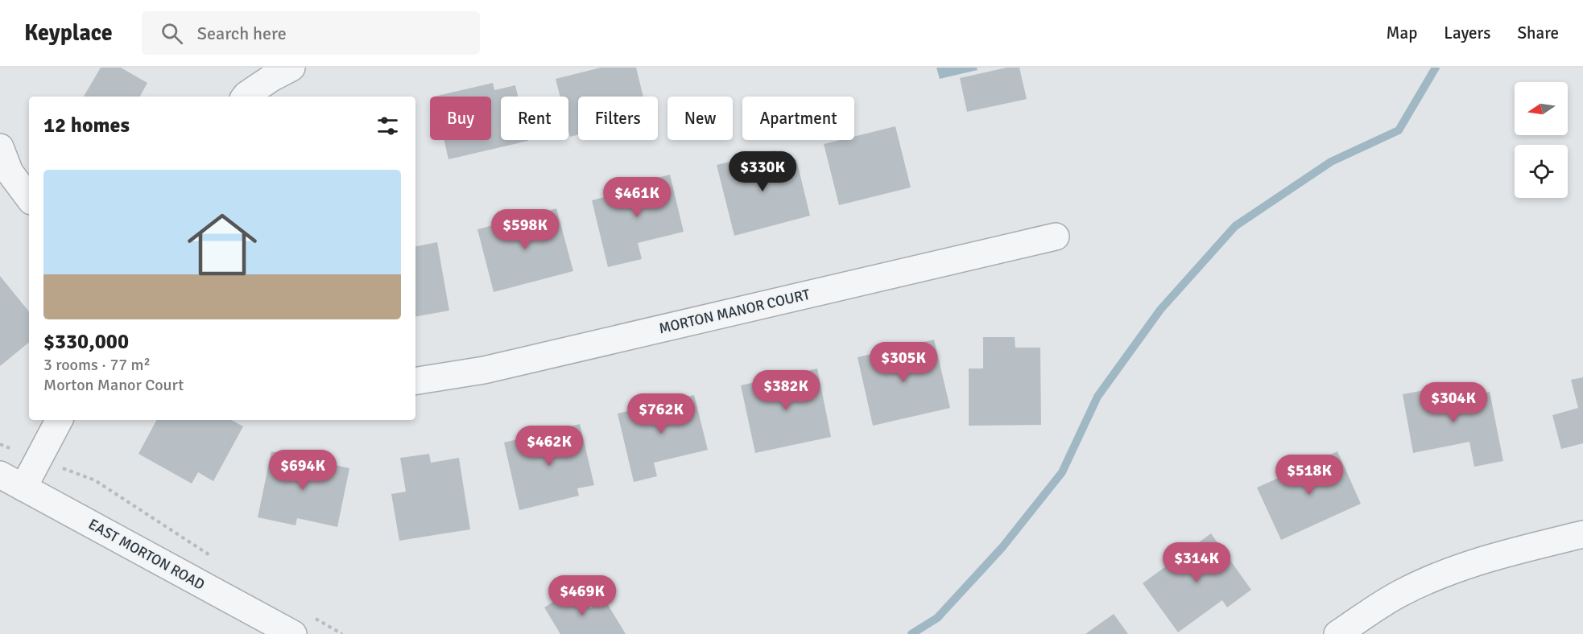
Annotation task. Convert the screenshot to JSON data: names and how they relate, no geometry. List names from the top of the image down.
{
  "streets": {
    "street": ["MORTON MANOR COURT", "EAST MORTON ROAD"]
  },
  "north": "left",
  "page": {
    "header": "Keyplace",
    "search": "Search here",
    "nav": ["Map", "Layers", "Share"],
    "chip": [
      "Buy",
      "Rent",
      "Filters",
      "New",
      "Apartment"
    ],
    "heading": "12 homes",
    "price": [
      "$330K",
      "$461K",
      "$598K",
      "$305K",
      "$382K",
      "$304K",
      "$762K",
      "$462K",
      "$694K",
      "$518K",
      "$314K",
      "$469K"
    ],
    "list": [
      {
        "name": "$330,000",
        "note": "3 rooms · 77 m² · Morton Manor Court"
      }
    ]
  }
}
